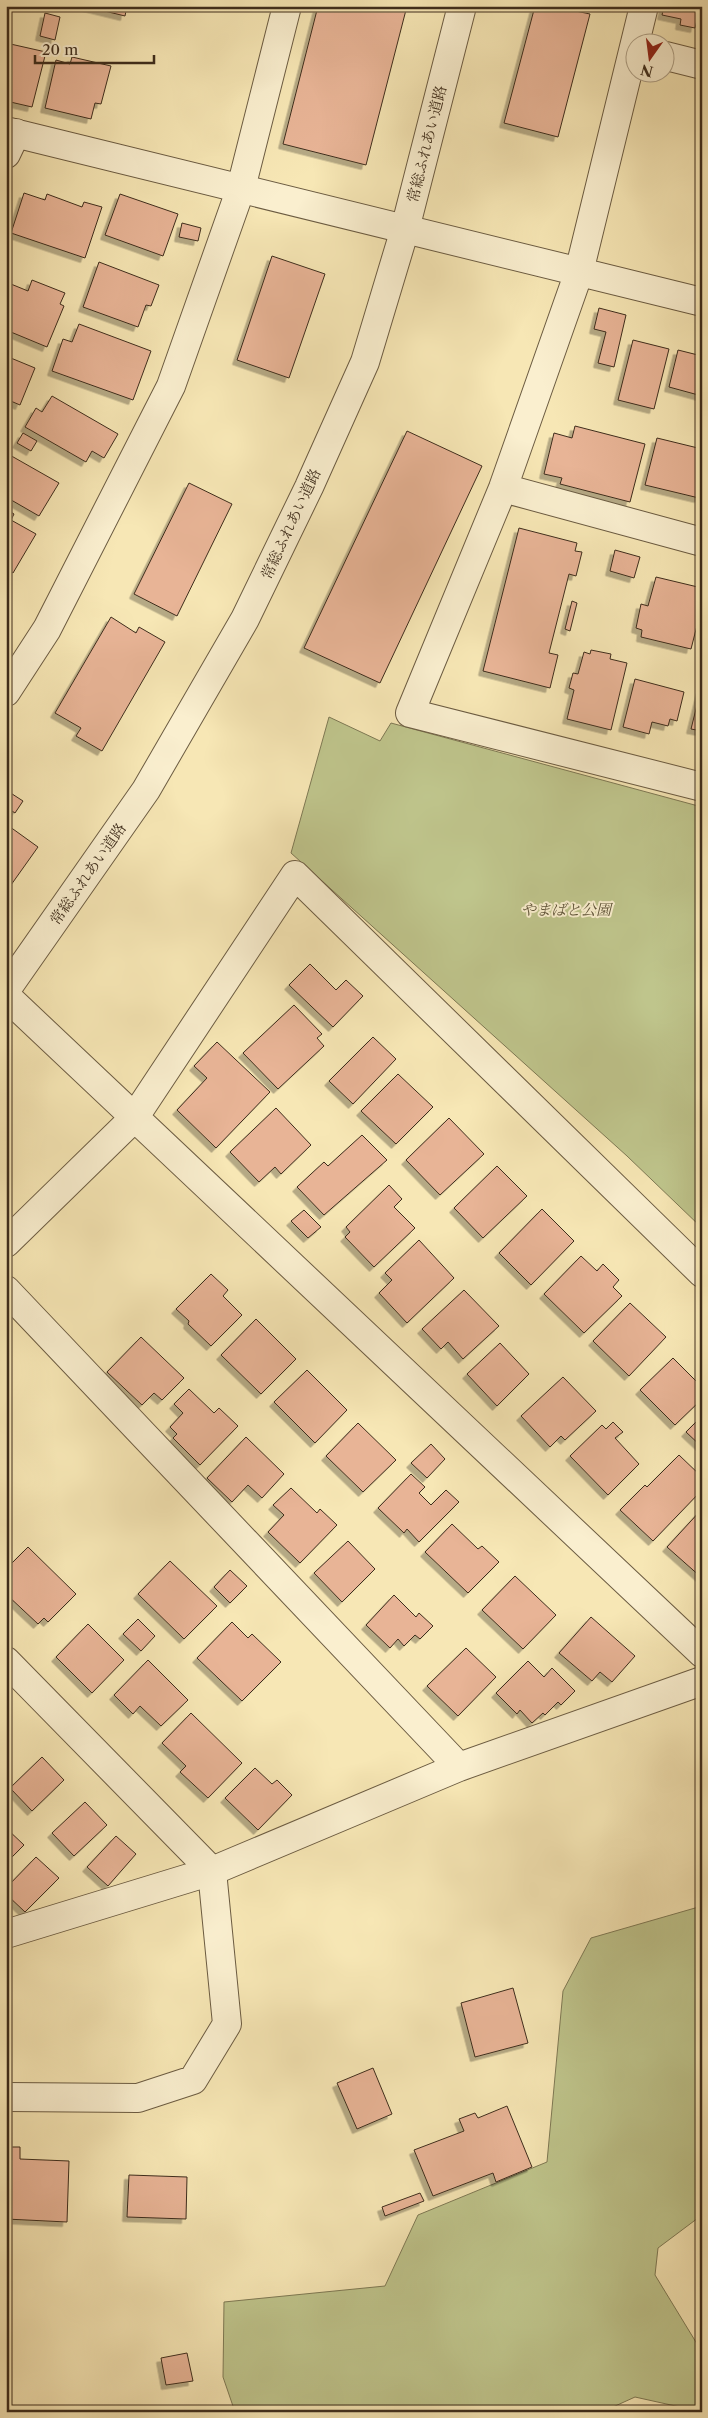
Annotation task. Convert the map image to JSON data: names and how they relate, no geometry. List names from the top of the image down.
{
  "streets": {
    "street": ["常総ふれあい道路"]
  },
  "parks": ["やまばと公園"],
  "scale_bar": "20 m",
  "north": "bottom"
}
